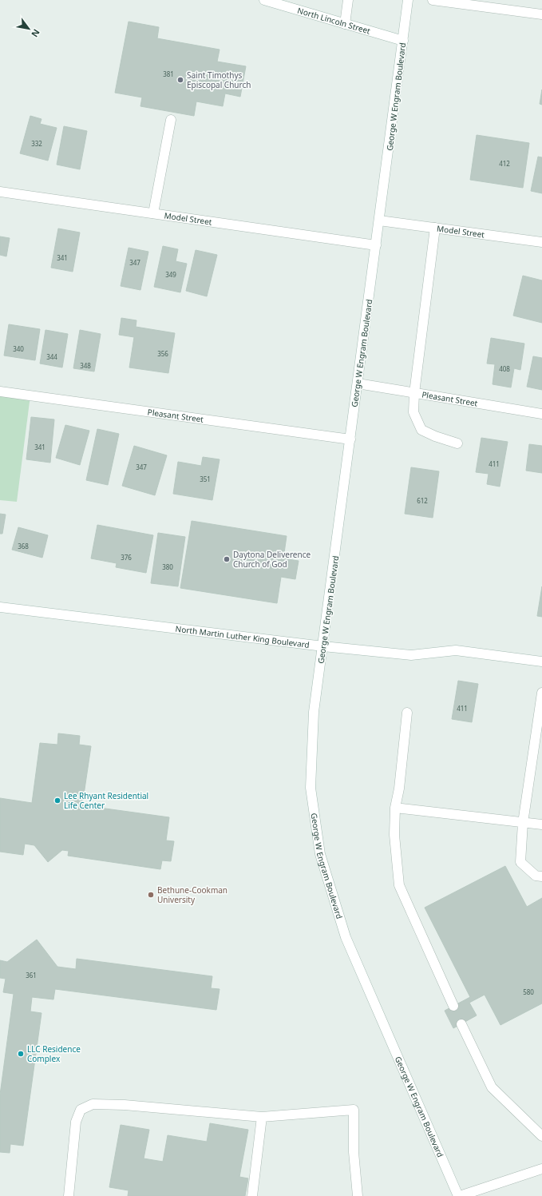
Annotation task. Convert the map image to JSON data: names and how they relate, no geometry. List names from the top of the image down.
{
  "streets": {
    "street": [
      "North Lincoln Street",
      "George W Engram Boulevard",
      "Model Street",
      "Pleasant Street",
      "North Martin Luther King Boulevard"
    ]
  },
  "crossings": [
    ["North Lincoln Street", "George W Engram Boulevard"],
    ["George W Engram Boulevard", "Model Street"],
    ["George W Engram Boulevard", "Pleasant Street"],
    ["George W Engram Boulevard", "North Martin Luther King Boulevard"]
  ],
  "places": [
    "Saint Timothys Episcopal Church",
    "Daytona Deliverence Church of God",
    "Lee Rhyant Residential Life Center",
    "Bethune-Cookman University",
    "LLC Residence Complex"
  ],
  "house_numbers": [
    "381",
    "332",
    "412",
    "341",
    "347",
    "349",
    "340",
    "356",
    "344",
    "348",
    "408",
    "341",
    "411",
    "347",
    "351",
    "612",
    "368",
    "376",
    "380",
    "411",
    "361",
    "580"
  ],
  "north": "bottom right"
}
